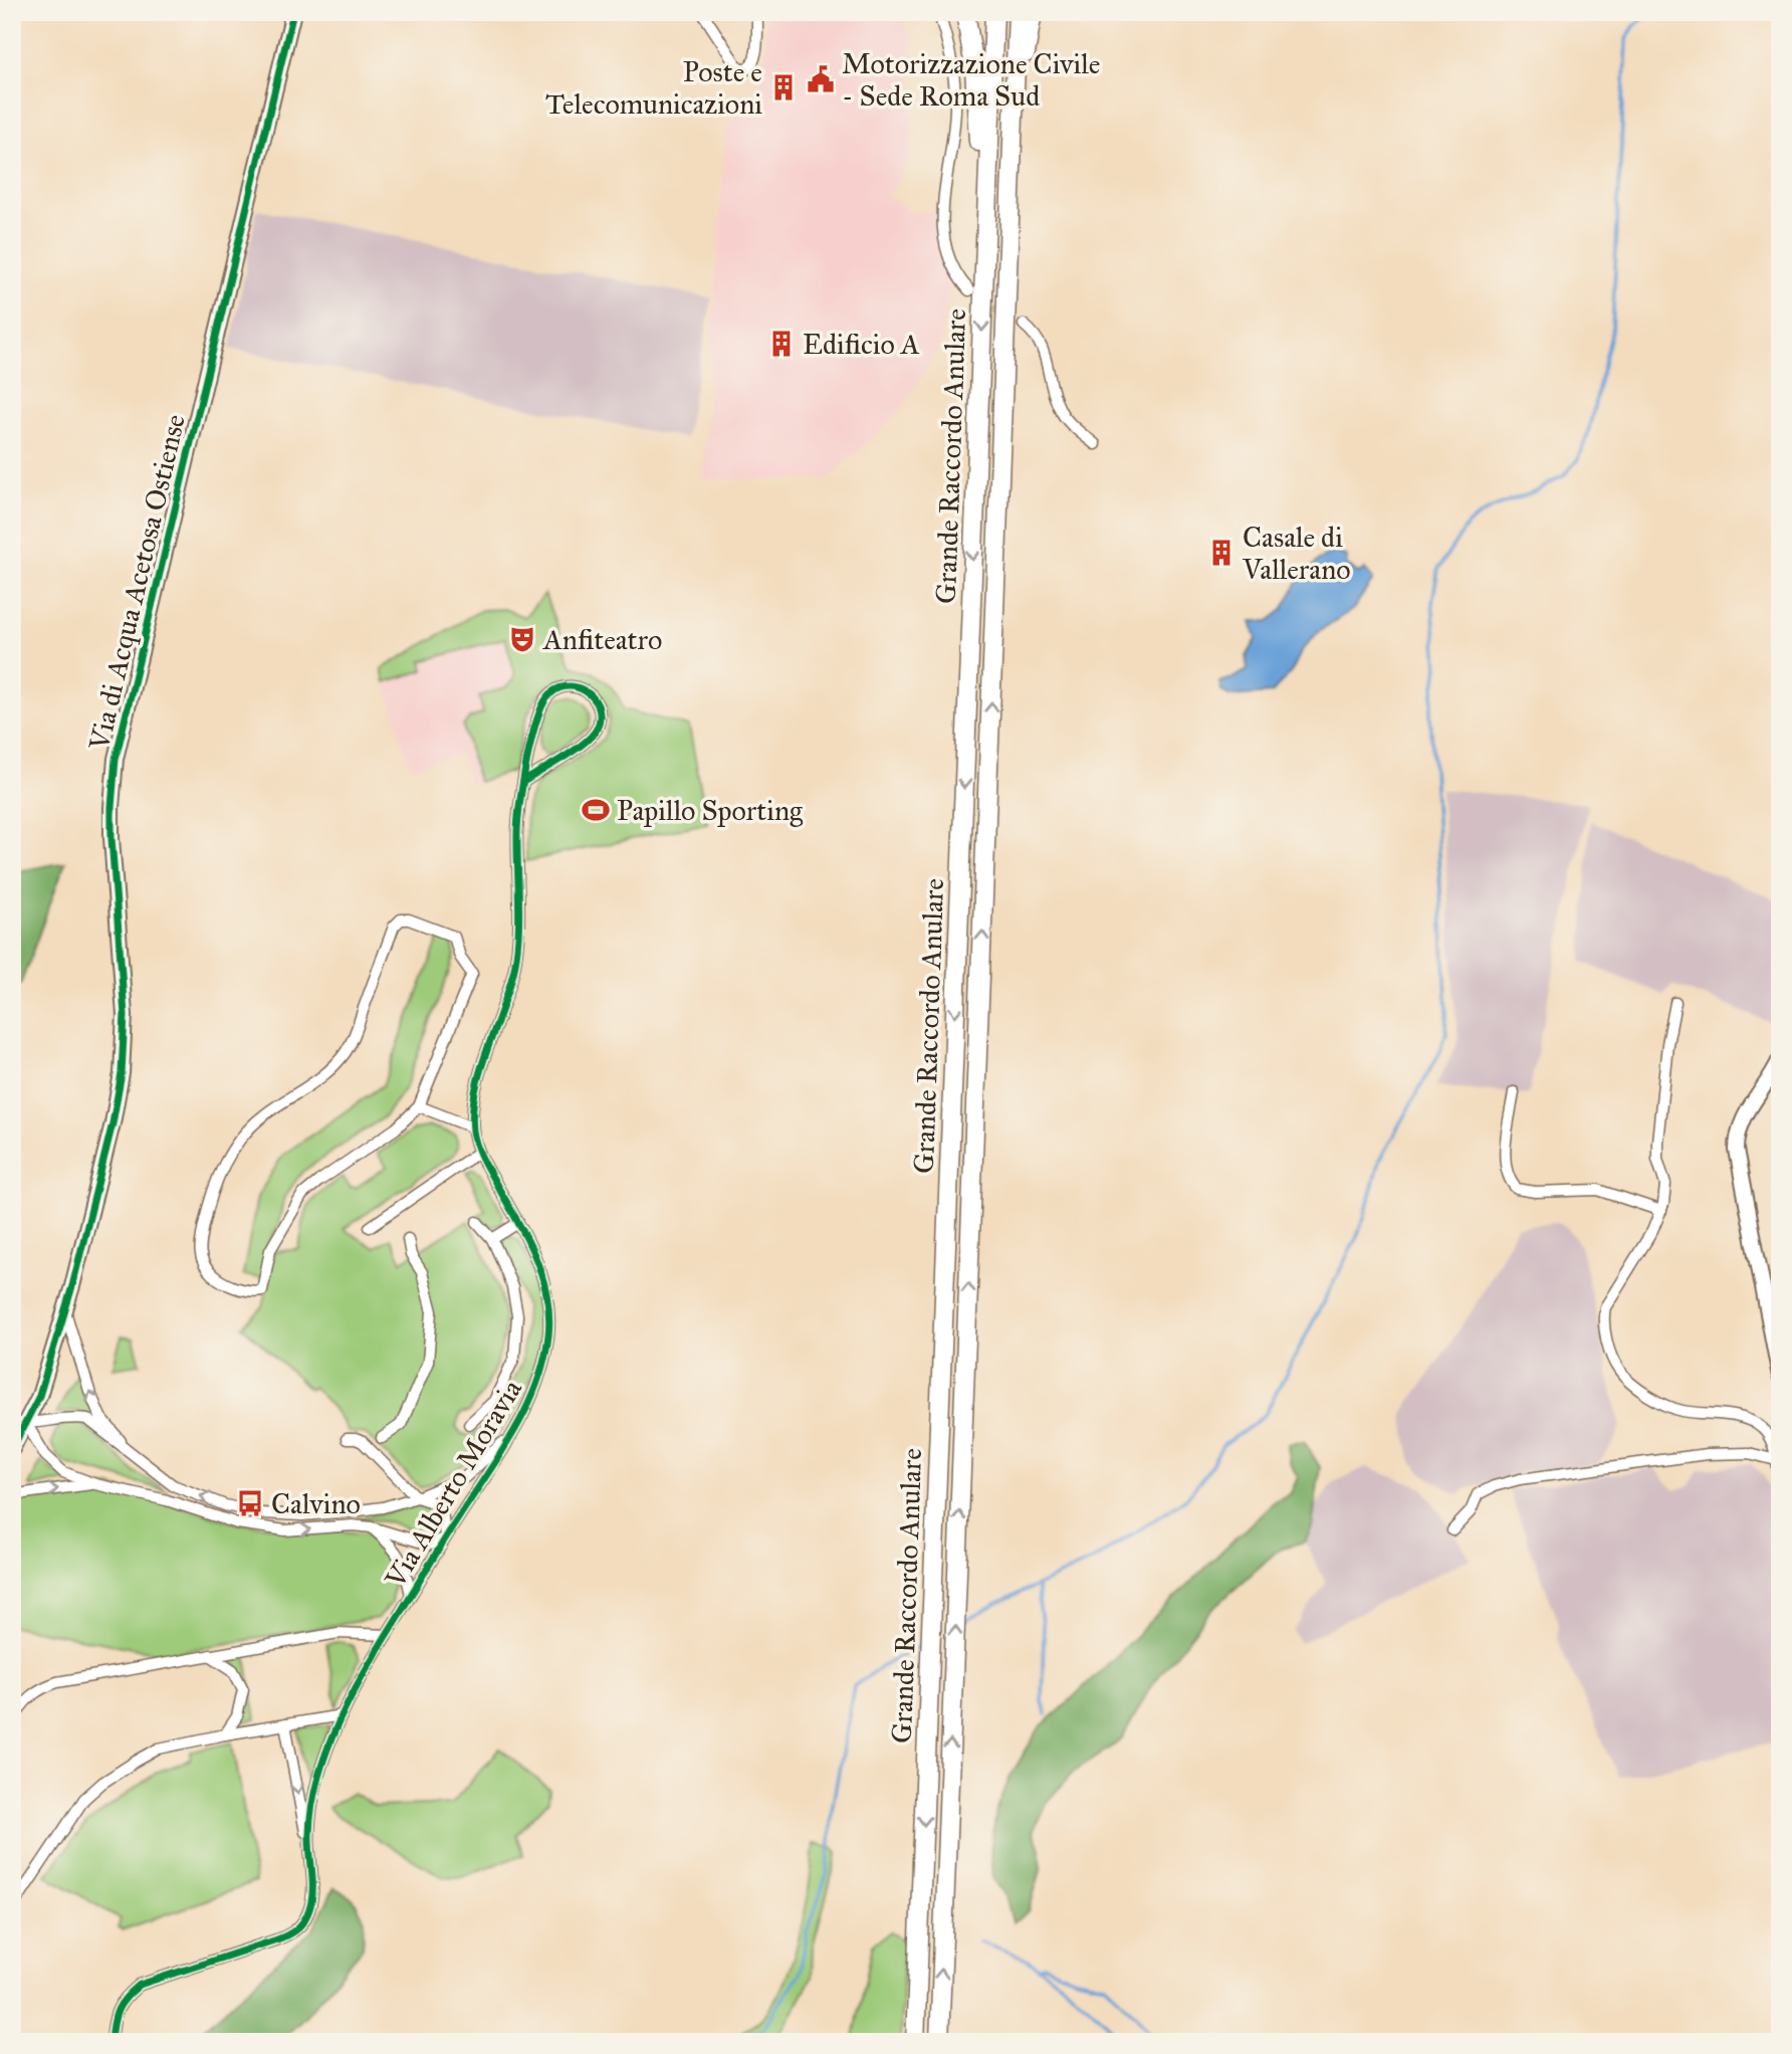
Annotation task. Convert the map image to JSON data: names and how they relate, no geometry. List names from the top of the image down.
{
  "streets": {
    "highway": ["Grande Raccordo Anulare"],
    "street": ["Via di Acqua Acetosa Ostiense", "Via Alberto Moravia"]
  },
  "places": {
    "public building": ["Motorizzazione Civile - Sede Roma Sud"],
    "building": ["Poste e Telecomunicazioni", "Edificio A", "Casale di Vallerano"],
    "theatre": ["Anfiteatro"],
    "sports": ["Papillo Sporting"],
    "bus stop": ["Calvino"]
  }
}
